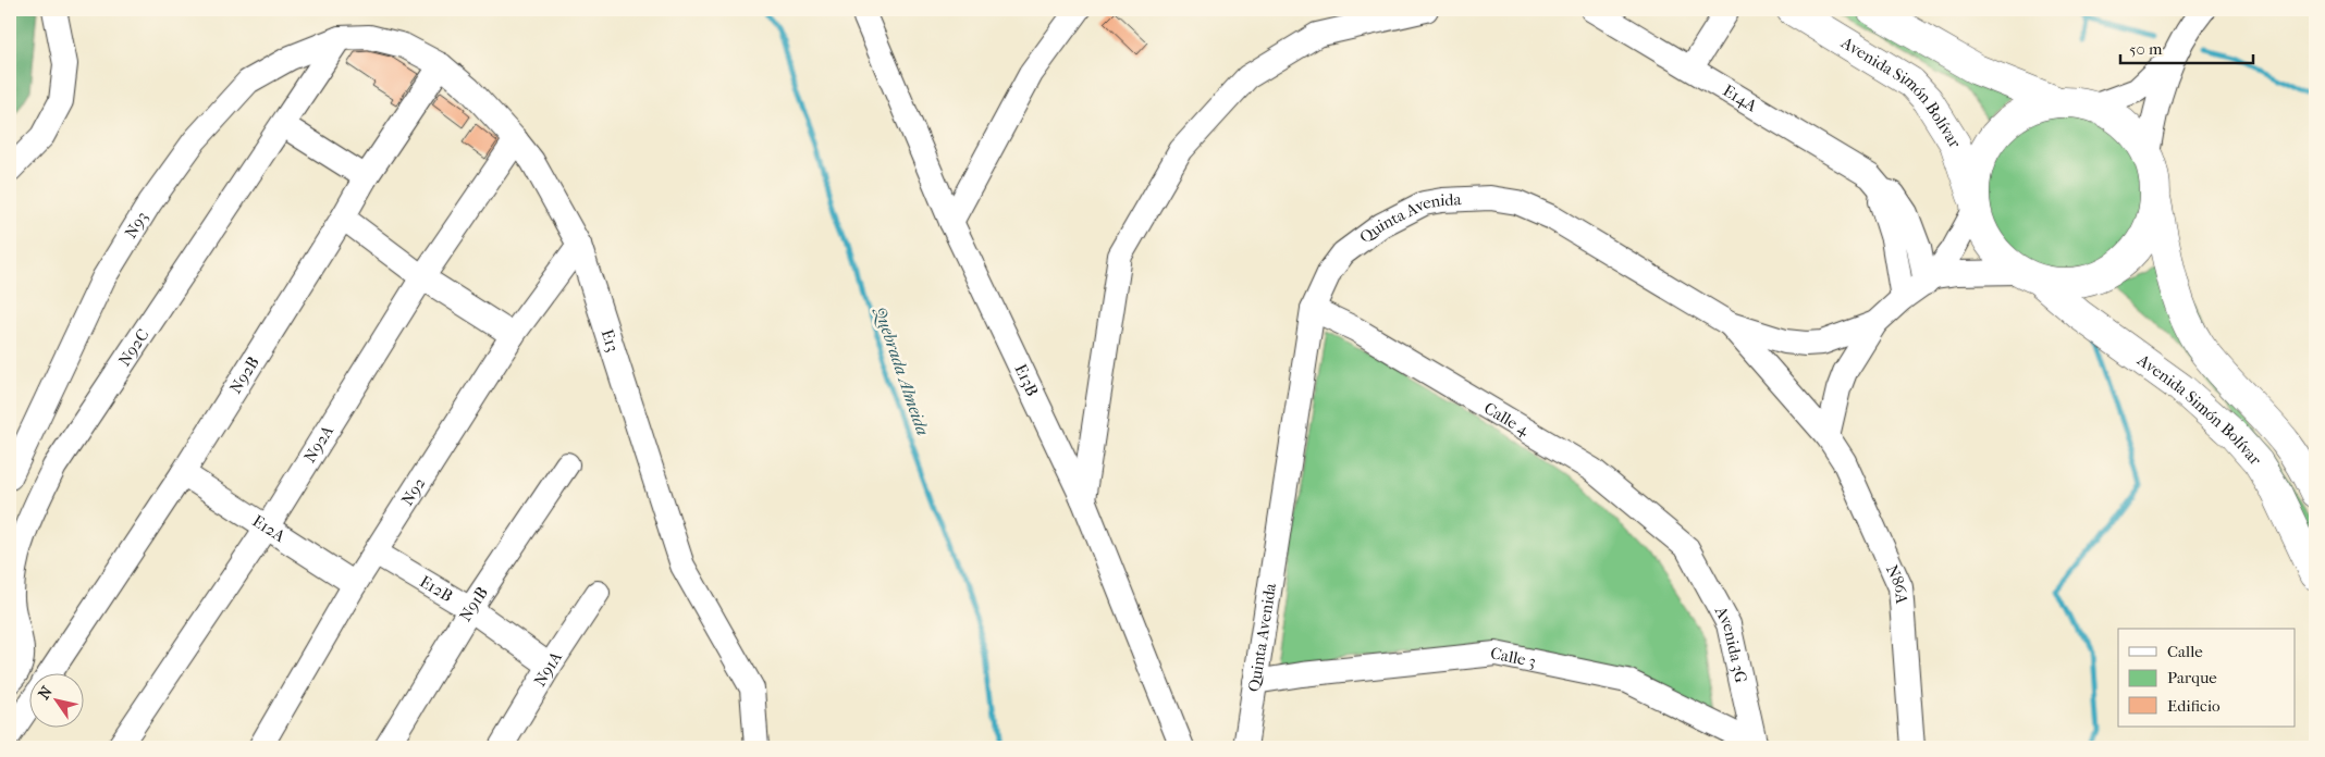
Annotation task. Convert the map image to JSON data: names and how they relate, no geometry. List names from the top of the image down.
{
  "streets": {
    "highway": ["Avenida Simón Bolívar"],
    "street": [
      "E14A",
      "Quinta Avenida",
      "N93",
      "E13",
      "N92C",
      "N92B",
      "E13B",
      "Calle 4",
      "N92A",
      "N92",
      "E12A",
      "N86A",
      "E12B",
      "N91B",
      "Avenida 3G",
      "Calle 3",
      "N91A"
    ]
  },
  "crossings": [
    ["Avenida Simón Bolívar", "Quinta Avenida"],
    ["E14A", "Quinta Avenida"],
    ["Quinta Avenida", "Calle 4"],
    ["Quinta Avenida", "N86A"],
    ["Quinta Avenida", "Calle 3"],
    ["N93", "E13"],
    ["N93", "N92C"],
    ["E13", "N92C"],
    ["E13", "N92B"],
    ["E13", "N92A"],
    ["E13", "N92"],
    ["N92B", "E12A"],
    ["Calle 4", "Avenida 3G"],
    ["N92A", "E12A"],
    ["N92", "E12A"],
    ["N92", "E12B"],
    ["E12B", "N91B"],
    ["E12B", "N91A"],
    ["Avenida 3G", "Calle 3"]
  ],
  "water": ["Quebrada Almeida"],
  "legend": ["Calle", "Parque", "Edificio"],
  "scale_bar": "50 m",
  "north": "top left"
}
